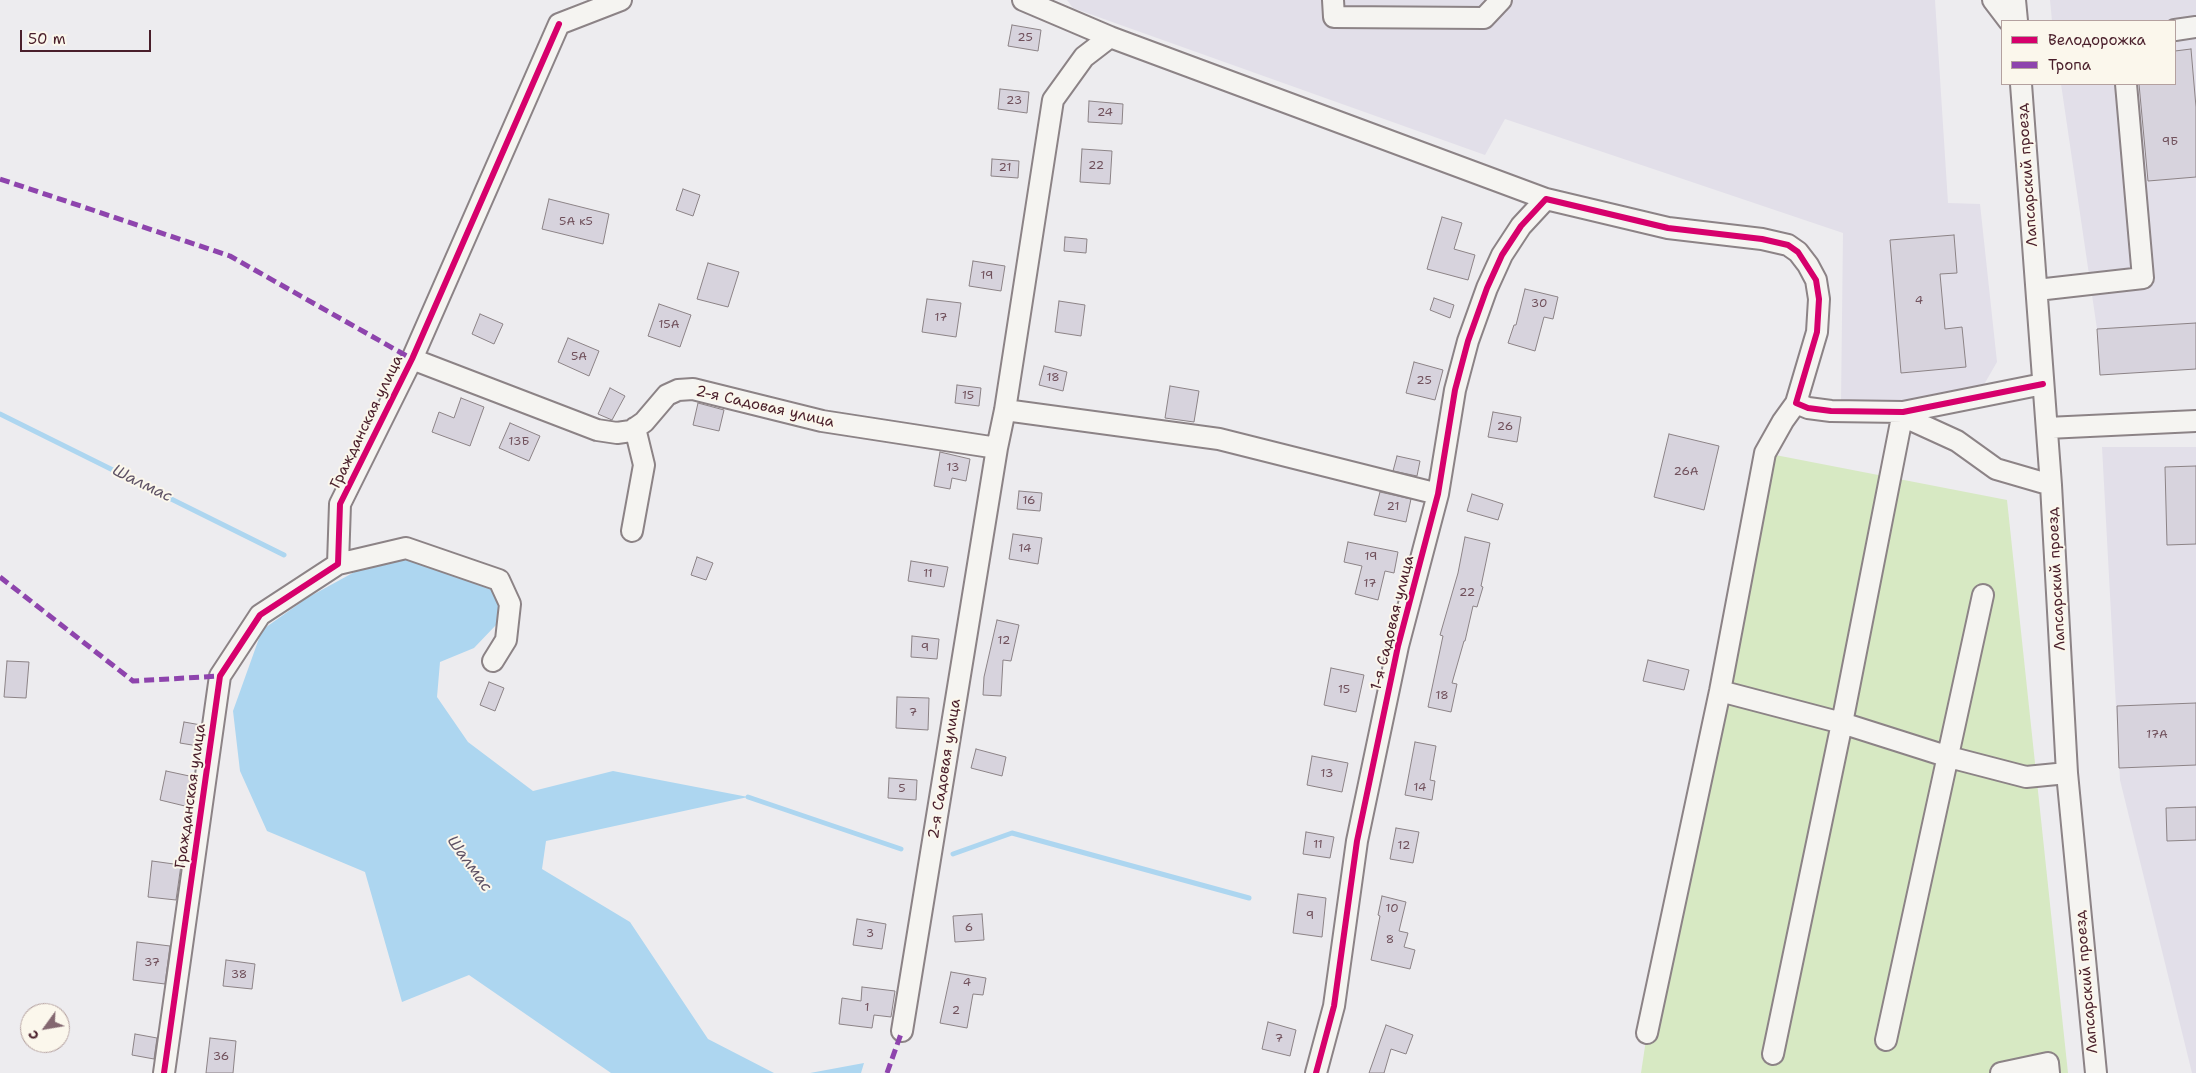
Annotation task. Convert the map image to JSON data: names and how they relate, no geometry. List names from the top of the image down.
{
  "streets": {
    "street": [
      "Лапсарский проезд",
      "2-я Садовая улица",
      "Гражданская улица",
      "1-я Садовая улица"
    ]
  },
  "water": ["Шалмас"],
  "house_numbers": [
    "25",
    "23",
    "24",
    "9Б",
    "22",
    "21",
    "5А к5",
    "19",
    "4",
    "30",
    "17",
    "15А",
    "5А",
    "18",
    "25",
    "15",
    "26",
    "13Б",
    "13",
    "26А",
    "16",
    "21",
    "14",
    "19",
    "11",
    "17",
    "22",
    "12",
    "9",
    "15",
    "18",
    "7",
    "17А",
    "13",
    "14",
    "5",
    "11",
    "12",
    "10",
    "9",
    "6",
    "3",
    "8",
    "37",
    "38",
    "4",
    "1",
    "2",
    "7",
    "36"
  ],
  "legend": ["Велодорожка", "Тропа"],
  "scale_bar": "50 m",
  "north": "bottom left"
}
